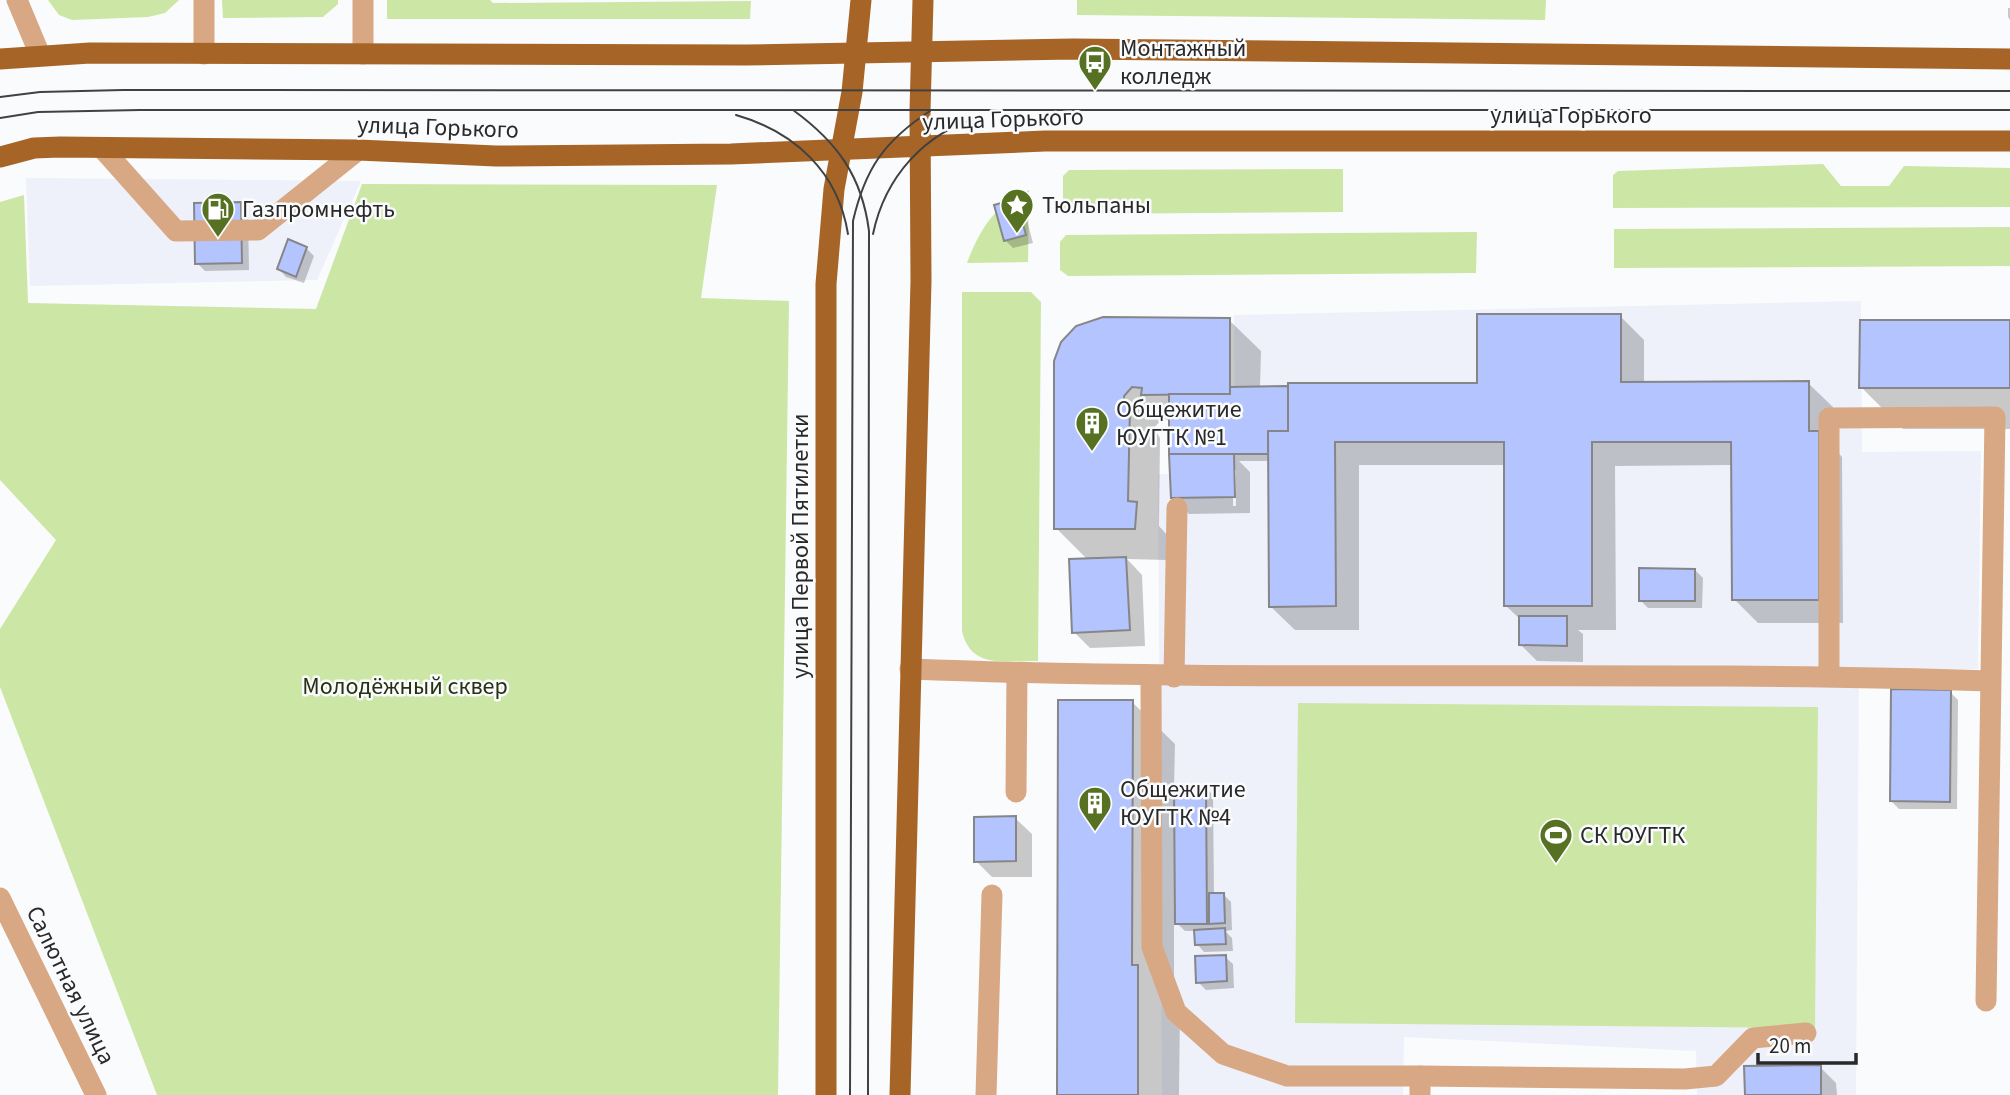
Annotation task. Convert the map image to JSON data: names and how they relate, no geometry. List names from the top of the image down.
{
  "streets": {
    "main road": ["улица Горького", "улица Первой Пятилетки"],
    "street": ["Салютная улица"]
  },
  "crossings": [
    ["улица Горького", "улица Первой Пятилетки"]
  ],
  "parks": ["Молодёжный сквер"],
  "places": {
    "bus stop": ["Монтажный колледж"],
    "place": ["Тюльпаны"],
    "fuel station": ["Газпромнефть"],
    "building": ["Общежитие ЮУГТК №1", "Общежитие ЮУГТК №4"],
    "sports": ["СК ЮУГТК"]
  },
  "scale_bar": "20 m"
}
